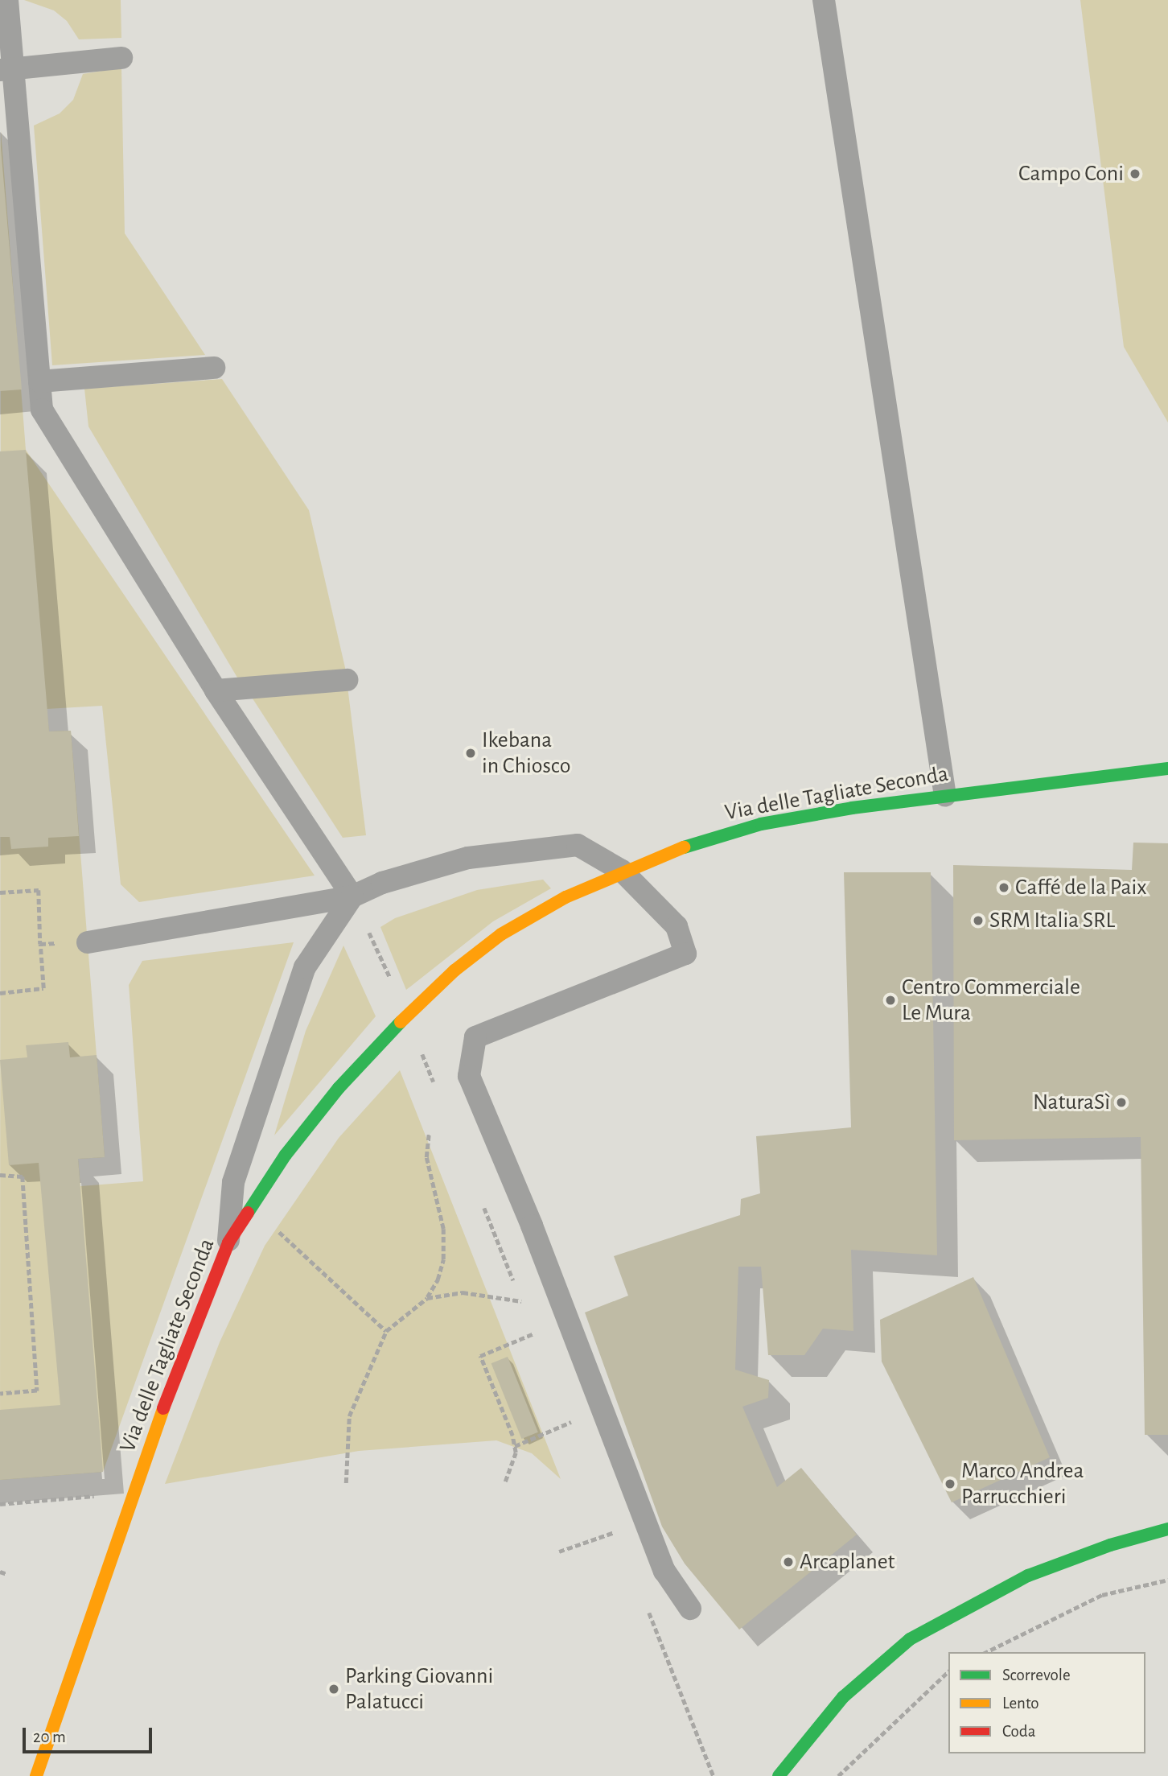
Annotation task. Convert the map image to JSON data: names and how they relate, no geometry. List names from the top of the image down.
{
  "streets": {
    "main road": ["Via delle Tagliate Seconda"]
  },
  "places": [
    "Campo Coni",
    "Ikebana in Chiosco",
    "Caffé de la Paix",
    "SRM Italia SRL",
    "Centro Commerciale Le Mura",
    "NaturaSì",
    "Marco Andrea Parrucchieri",
    "Arcaplanet",
    "Parking Giovanni Palatucci"
  ],
  "legend": ["Scorrevole", "Lento", "Coda"],
  "scale_bar": "20 m"
}
